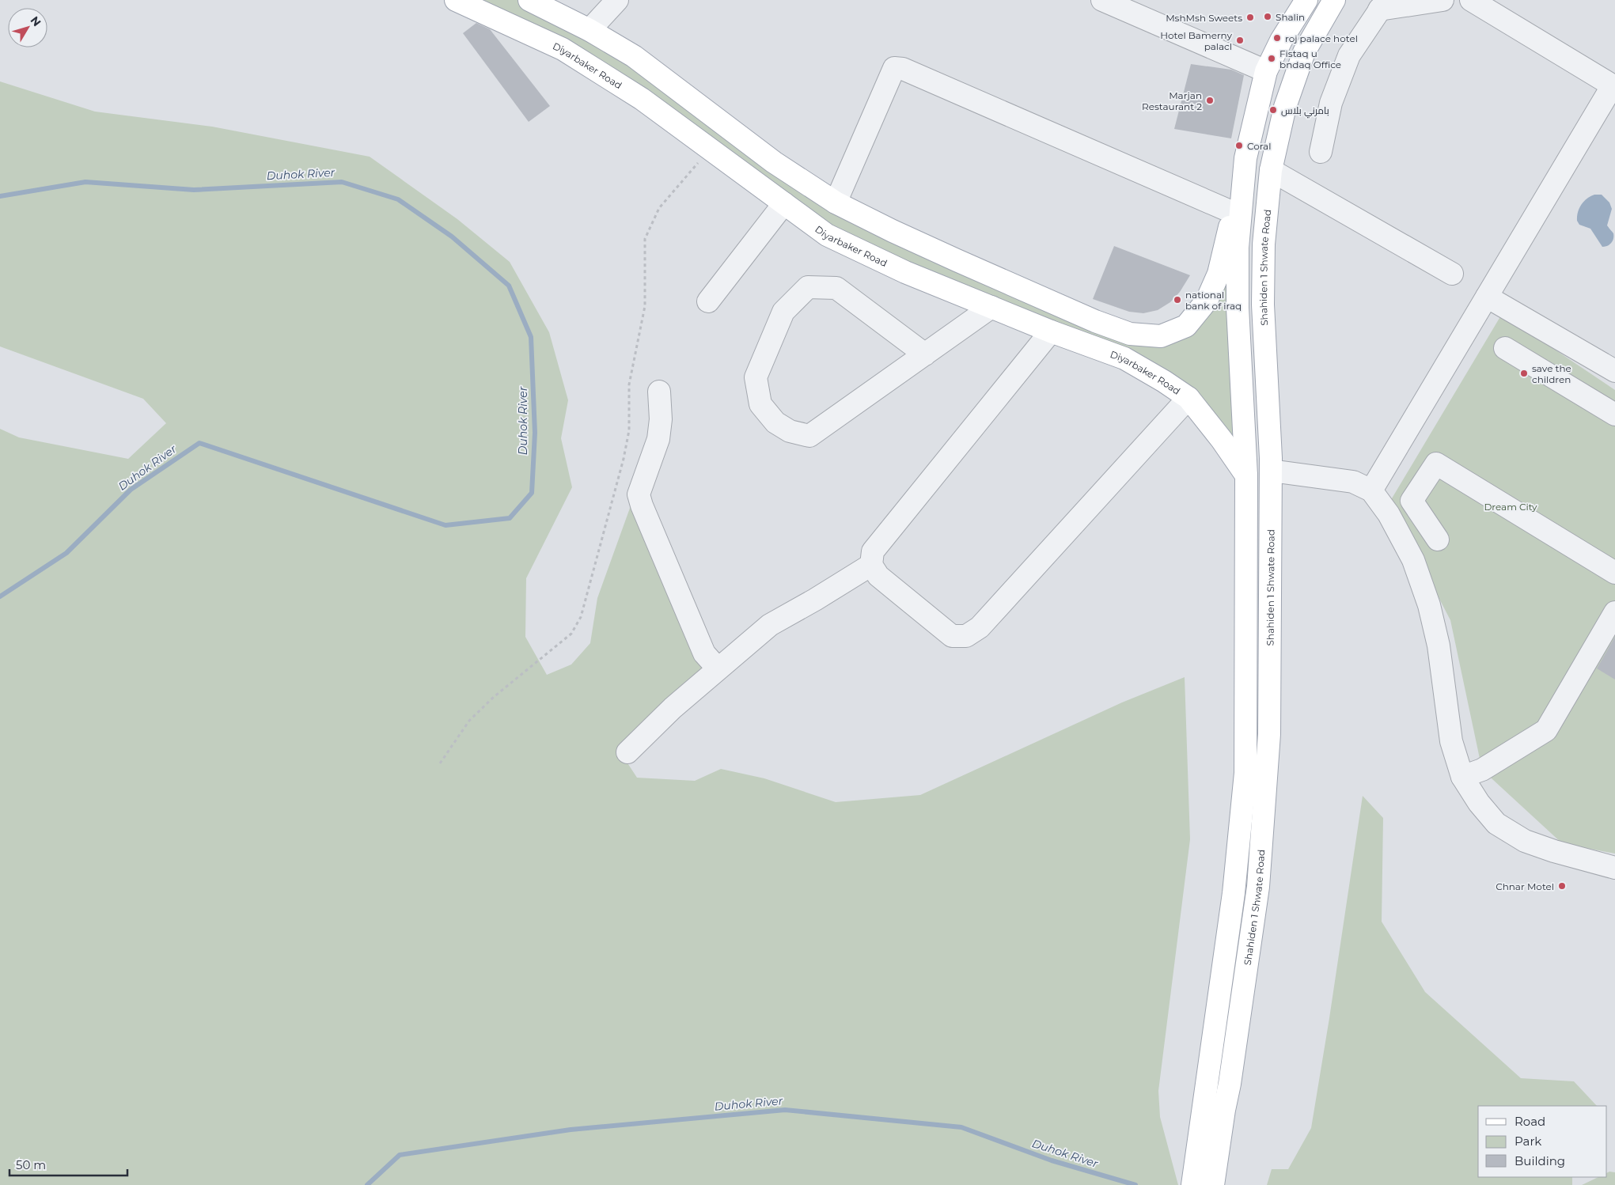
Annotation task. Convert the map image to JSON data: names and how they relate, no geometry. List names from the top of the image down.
{
  "streets": {
    "main road": ["Diyarbaker Road", "Shahiden 1 Shwate Road"]
  },
  "crossings": [
    ["Diyarbaker Road", "Shahiden 1 Shwate Road"]
  ],
  "water": ["Duhok River"],
  "parks": ["Dream City"],
  "places": [
    "Shalin",
    "MshMsh Sweets",
    "roj palace hotel",
    "Hotel Bamerny palacl",
    "Fistaq u bndaq Office",
    "Marjan Restaurant 2",
    "بامرني بلاس",
    "Coral",
    "national bank of iraq",
    "save the children",
    "Chnar Motel"
  ],
  "legend": ["Road", "Park", "Building"],
  "scale_bar": "50 m",
  "north": "top right"
}
